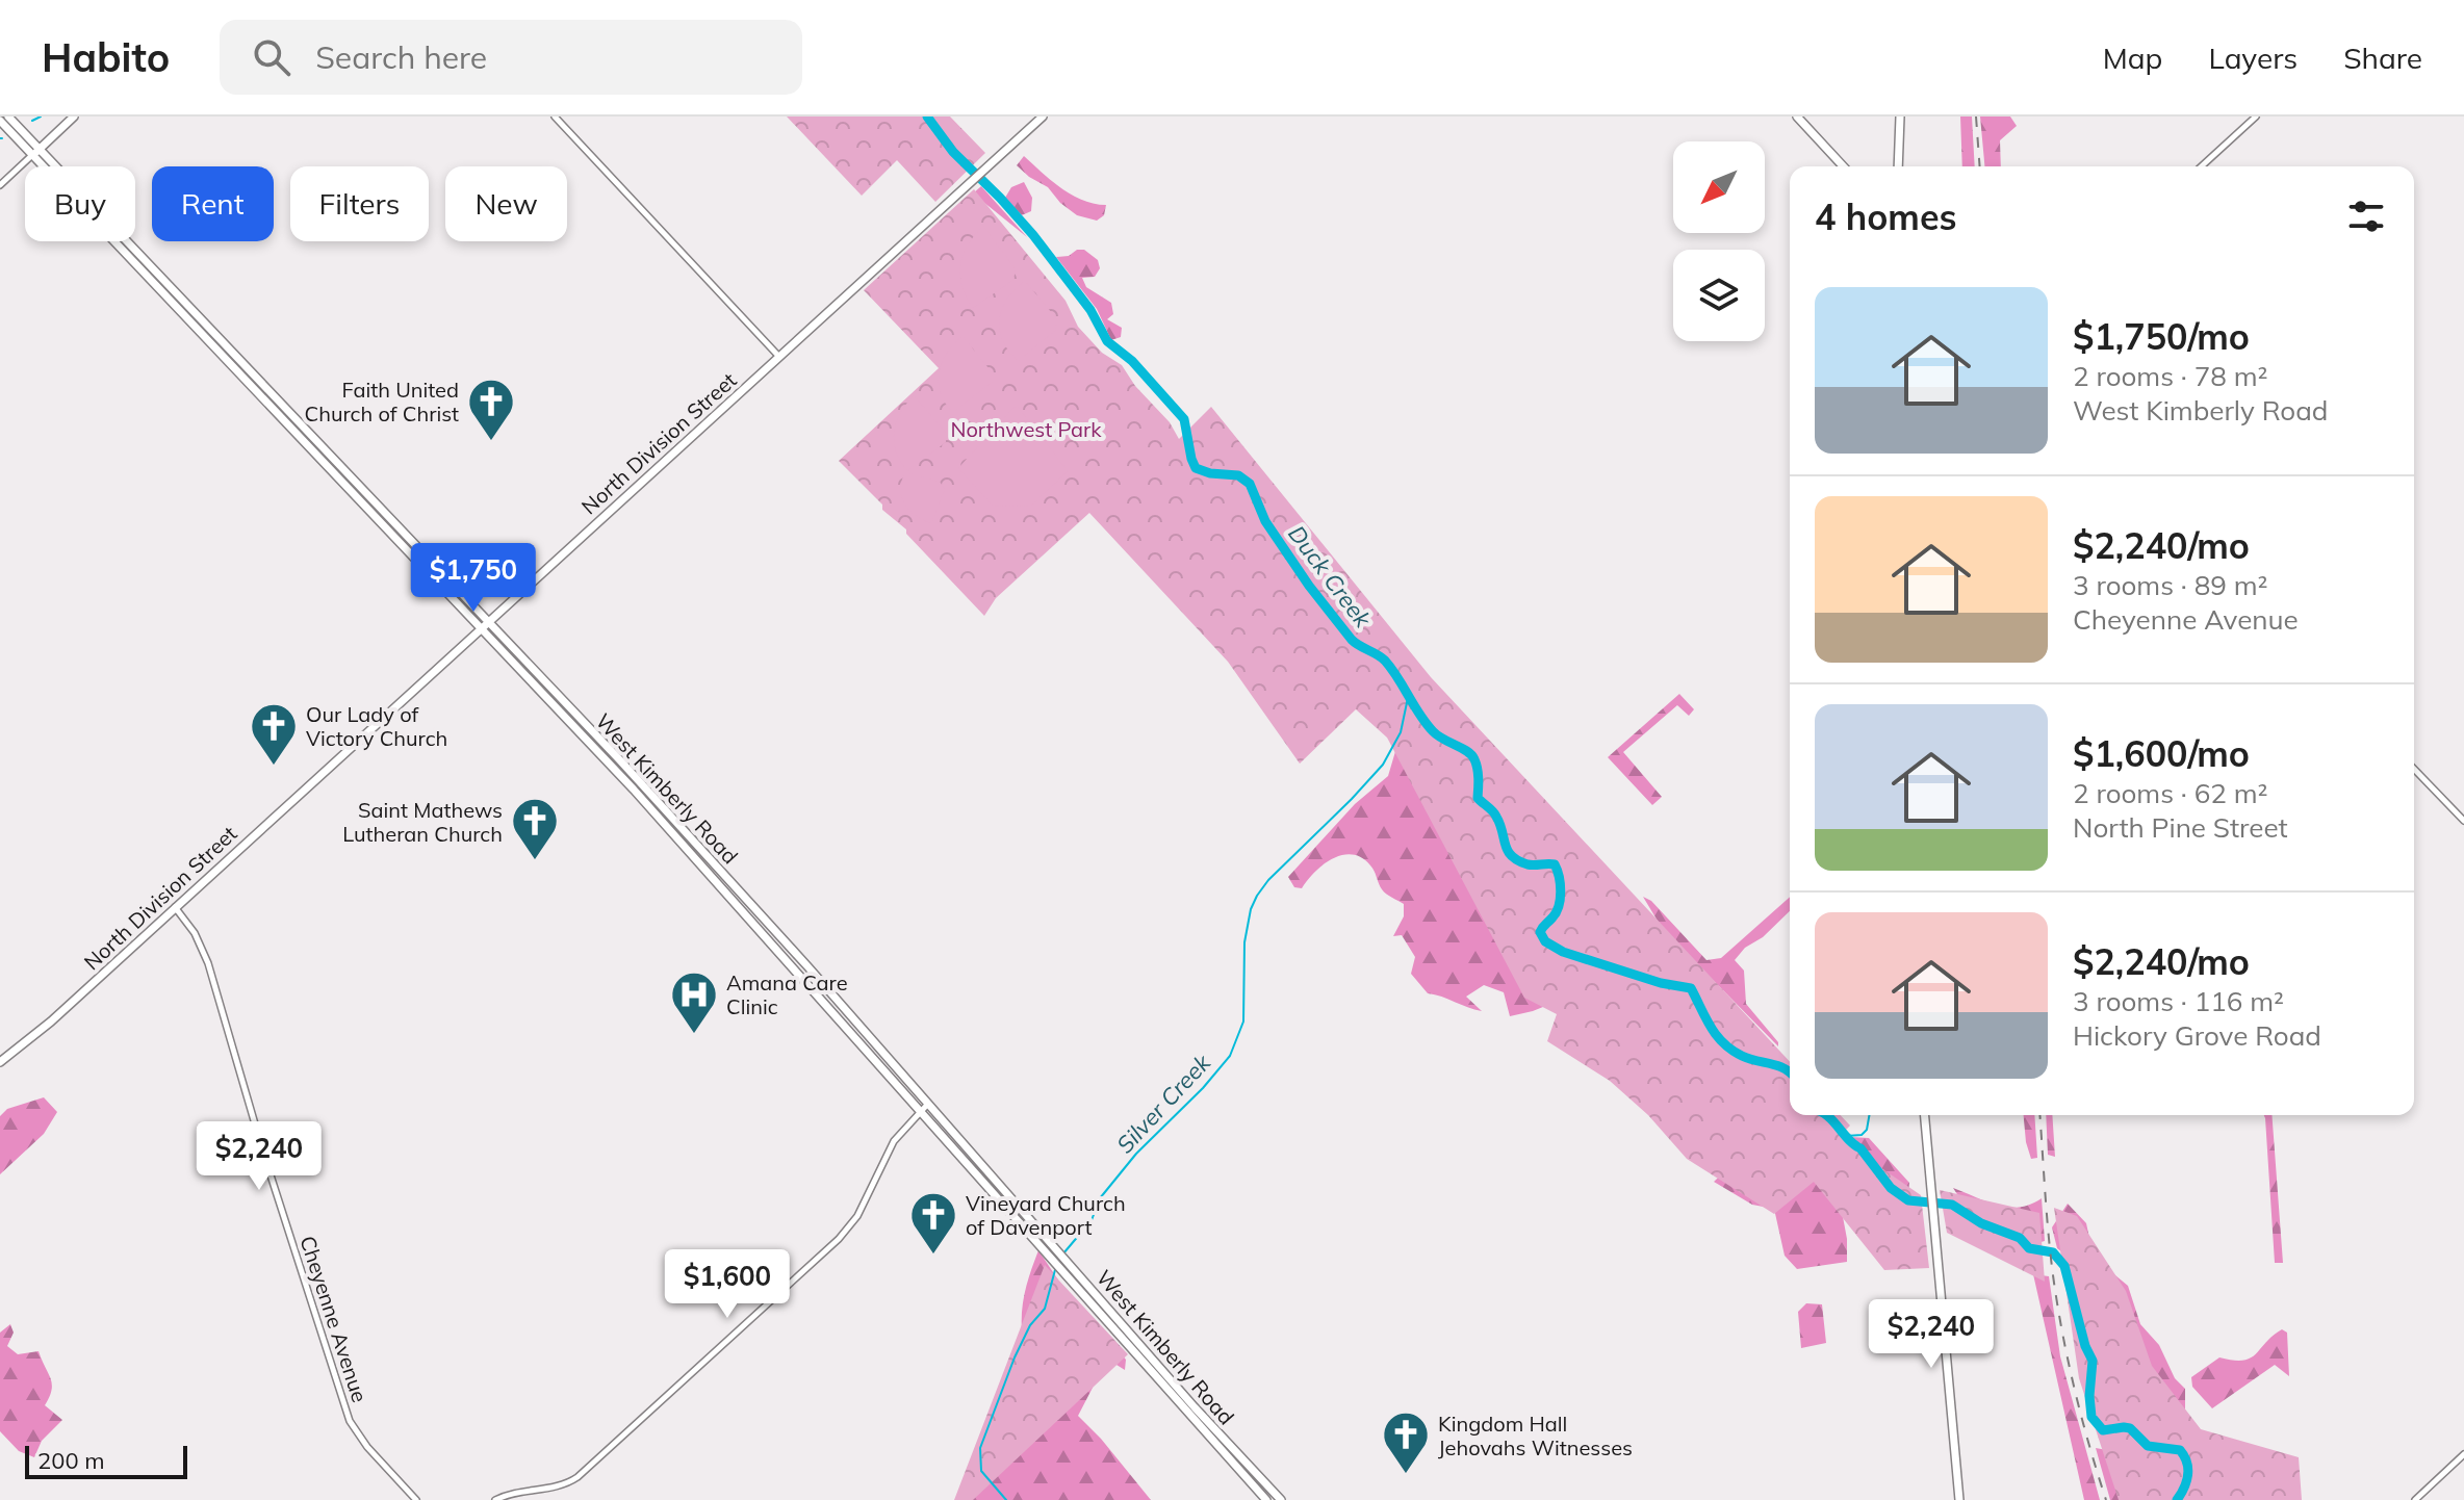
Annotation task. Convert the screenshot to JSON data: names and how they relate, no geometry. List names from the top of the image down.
{
  "streets": {
    "main road": ["North Division Street", "West Kimberly Road"],
    "street": ["Cheyenne Avenue"]
  },
  "crossings": [
    ["North Division Street", "West Kimberly Road"],
    ["North Division Street", "Cheyenne Avenue"]
  ],
  "water": ["Duck Creek", "Silver Creek"],
  "parks": ["Northwest Park"],
  "places": {
    "church": [
      "Faith United Church of Christ",
      "Our Lady of Victory Church",
      "Saint Mathews Lutheran Church",
      "Vineyard Church of Davenport",
      "Kingdom Hall Jehovahs Witnesses"
    ],
    "hospital": ["Amana Care Clinic"]
  },
  "scale_bar": "200 m",
  "north": "bottom left",
  "page": {
    "header": "Habito",
    "search": "Search here",
    "nav": ["Map", "Layers", "Share"],
    "chip": [
      "Buy",
      "Rent",
      "Filters",
      "New"
    ],
    "heading": "4 homes",
    "list": [
      {
        "name": "$1,750/mo",
        "note": "2 rooms · 78 m² · West Kimberly Road"
      },
      {
        "name": "$2,240/mo",
        "note": "3 rooms · 89 m² · Cheyenne Avenue"
      },
      {
        "name": "$1,600/mo",
        "note": "2 rooms · 62 m² · North Pine Street"
      },
      {
        "name": "$2,240/mo",
        "note": "3 rooms · 116 m² · Hickory Grove Road"
      }
    ],
    "price": [
      "$1,750",
      "$2,240",
      "$1,600",
      "$2,240"
    ],
    "scale": "200 m"
  }
}
